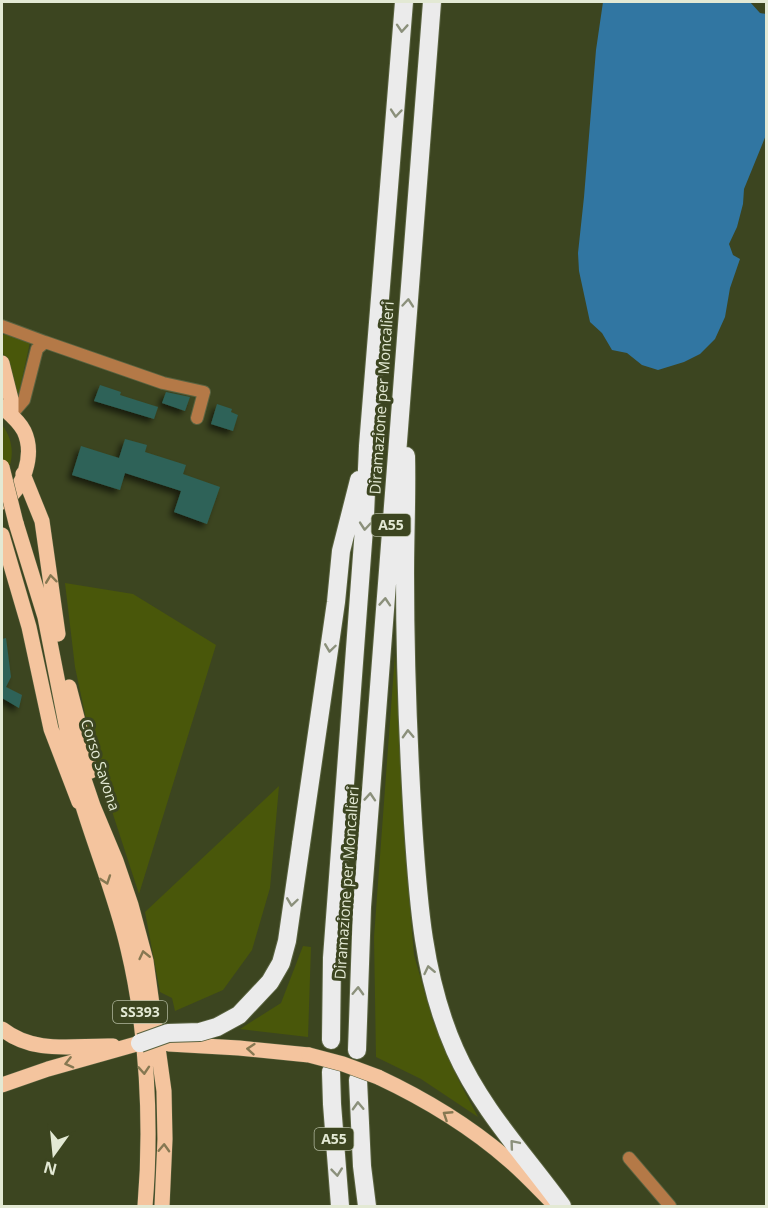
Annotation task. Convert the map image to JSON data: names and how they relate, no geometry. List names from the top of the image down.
{
  "streets": {
    "highway": ["Diramazione per Moncalieri", "A55"],
    "main road": ["Corso Savona", "SS393"]
  },
  "north": "bottom"
}
